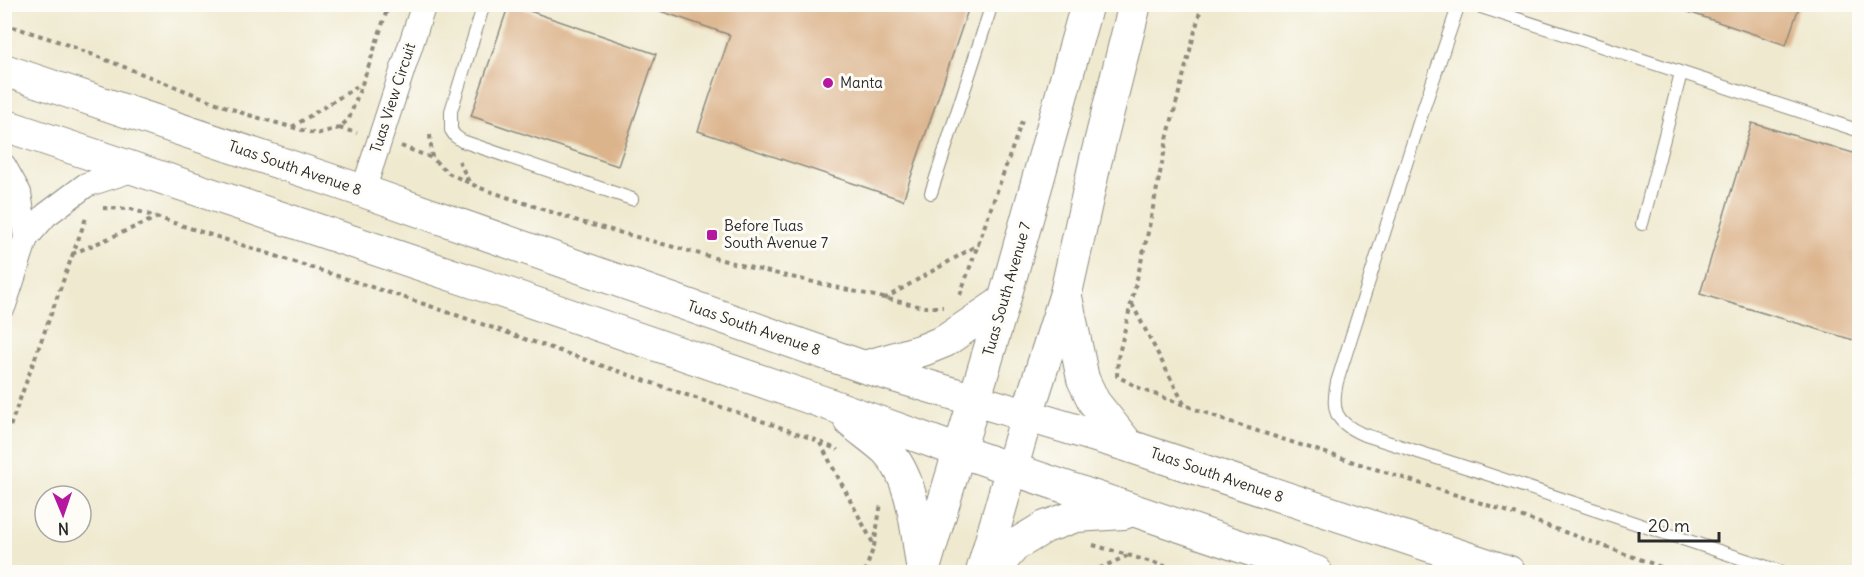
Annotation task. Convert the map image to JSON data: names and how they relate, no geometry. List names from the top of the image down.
{
  "streets": {
    "street": ["Tuas View Circuit", "Tuas South Avenue 8", "Tuas South Avenue 7"]
  },
  "crossings": [
    ["Tuas View Circuit", "Tuas South Avenue 8"],
    ["Tuas South Avenue 8", "Tuas South Avenue 7"]
  ],
  "places": {
    "other": ["Manta"],
    "transit": ["Before Tuas South Avenue 7"]
  },
  "scale_bar": "20 m",
  "north": "bottom"
}
